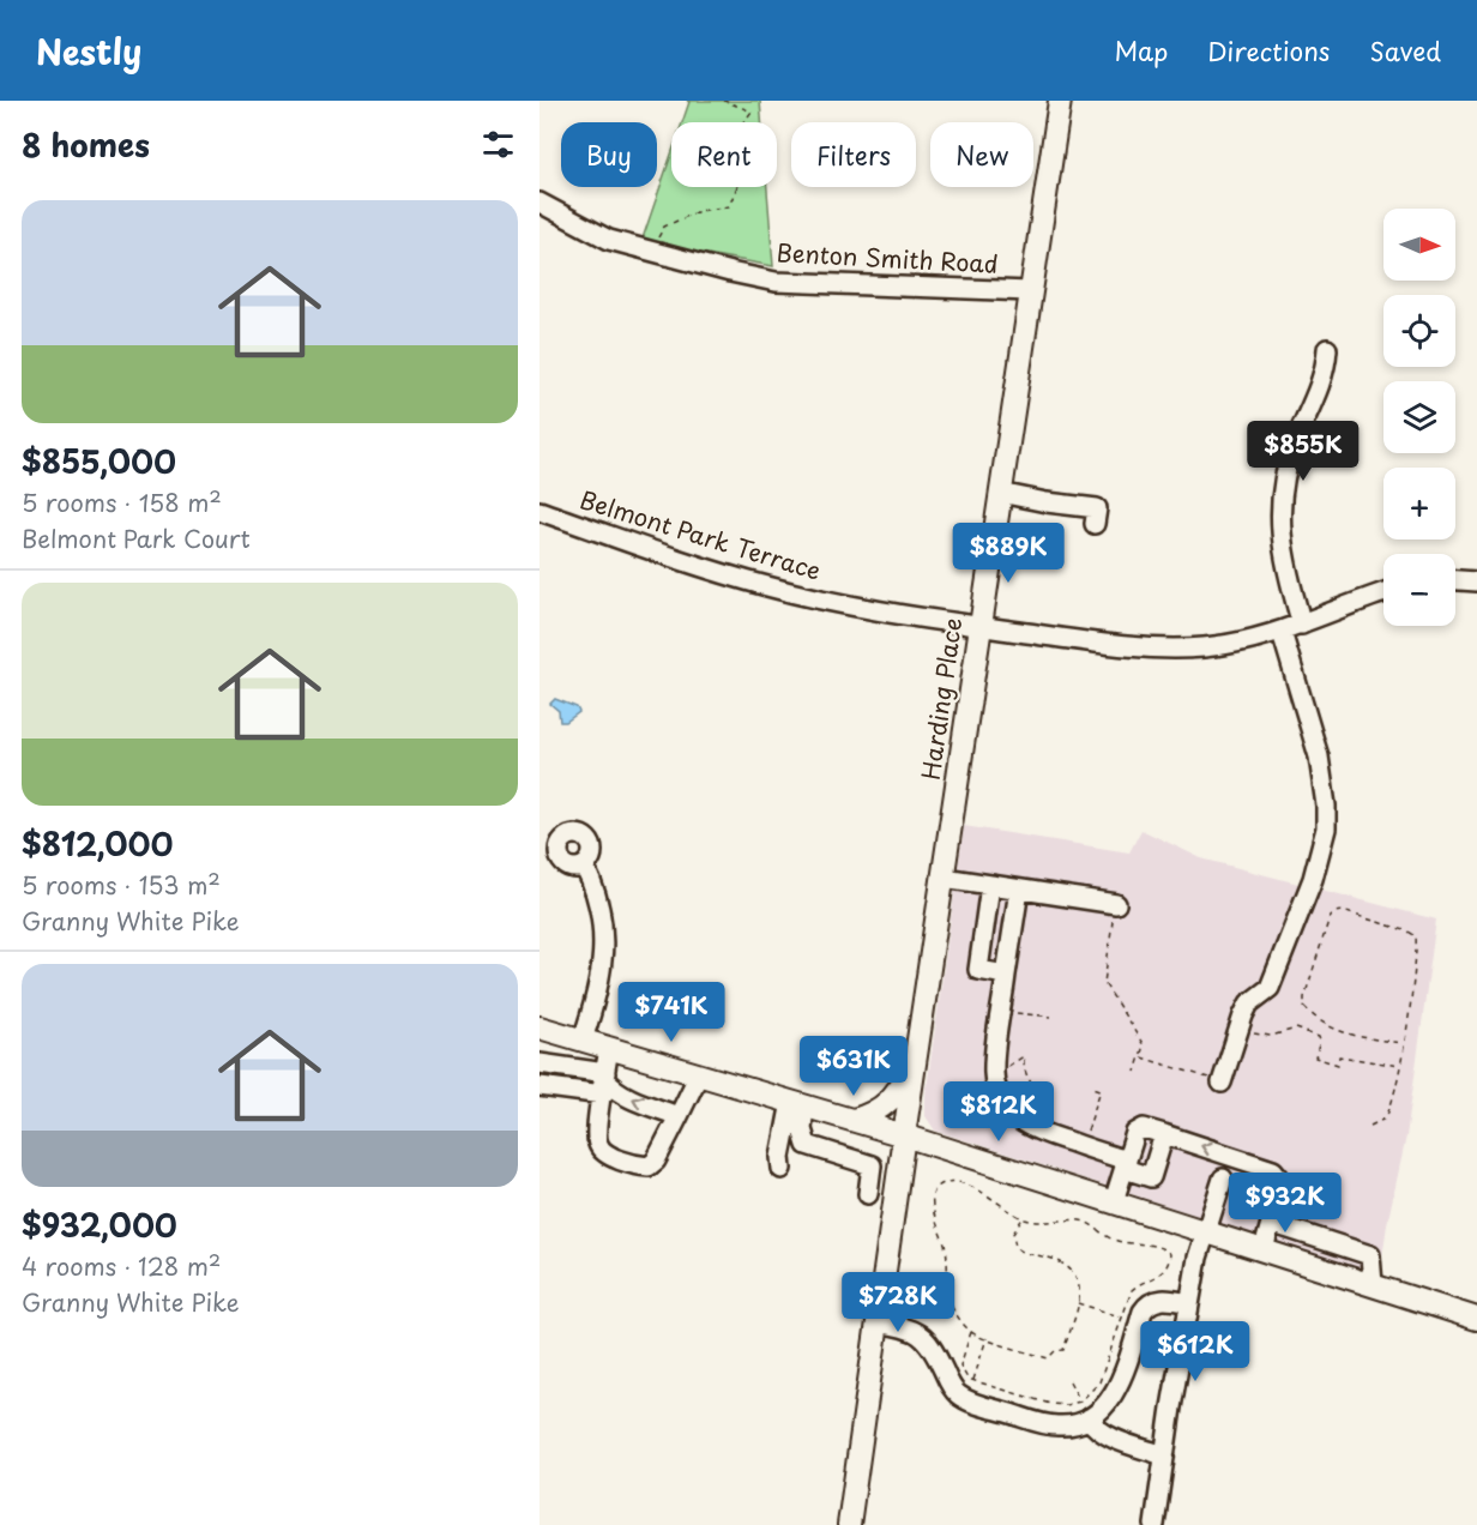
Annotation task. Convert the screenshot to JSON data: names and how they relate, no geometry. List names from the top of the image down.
{
  "streets": {
    "main road": ["Harding Place"],
    "street": ["Benton Smith Road", "Belmont Park Terrace"]
  },
  "crossings": [
    ["Benton Smith Road", "Harding Place"],
    ["Belmont Park Terrace", "Harding Place"]
  ],
  "north": "right",
  "page": {
    "header": "Nestly",
    "nav": ["Map", "Directions", "Saved"],
    "heading": "8 homes",
    "chip": [
      "Buy",
      "Rent",
      "Filters",
      "New"
    ],
    "list": [
      {
        "name": "$855,000",
        "note": "5 rooms · 158 m² · Belmont Park Court"
      },
      {
        "name": "$812,000",
        "note": "5 rooms · 153 m² · Granny White Pike"
      },
      {
        "name": "$932,000",
        "note": "4 rooms · 128 m² · Granny White Pike"
      }
    ],
    "map_buttons": ["+", "−"],
    "price": [
      "$855K",
      "$889K",
      "$741K",
      "$631K",
      "$812K",
      "$932K",
      "$728K",
      "$612K"
    ]
  }
}
